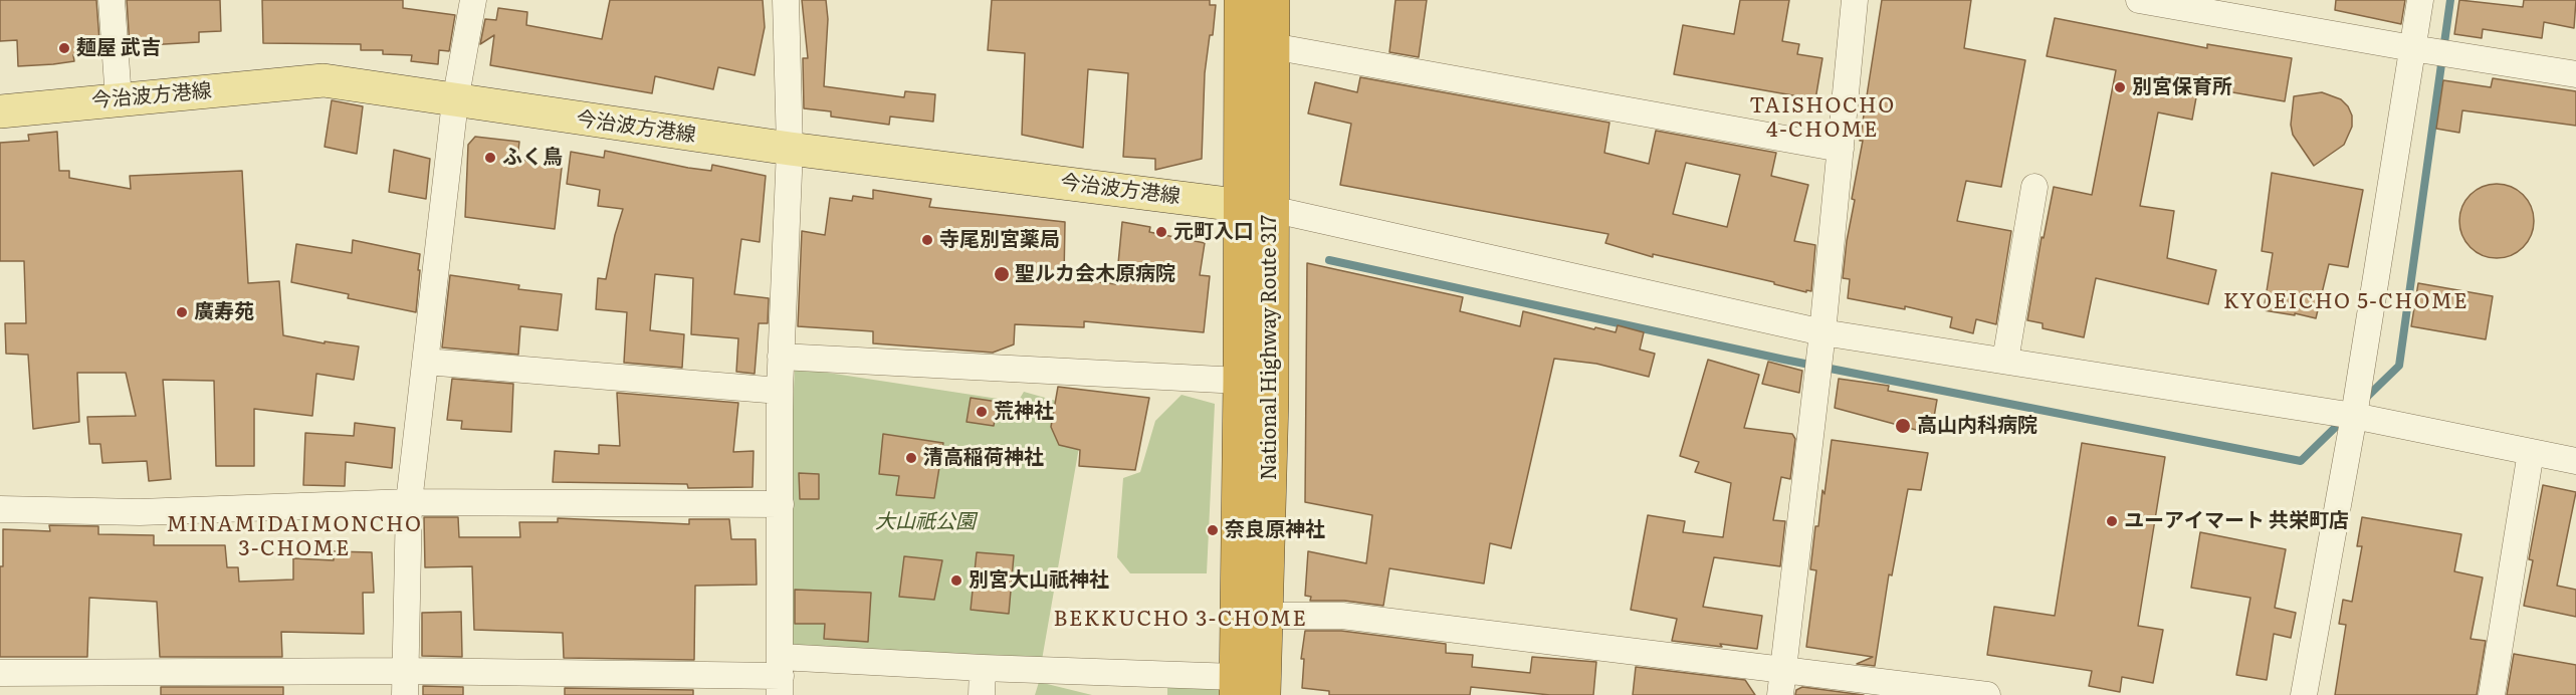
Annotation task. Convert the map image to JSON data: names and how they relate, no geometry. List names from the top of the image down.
{
  "streets": {
    "highway": ["National Highway Route 317"],
    "main road": ["今治波方港線"]
  },
  "crossings": [
    ["今治波方港線", "National Highway Route 317"]
  ],
  "districts": [
    "TAISHOCHO 4-CHOME",
    "KYOEICHO 5-CHOME",
    "MINAMIDAIMONCHO 3-CHOME",
    "BEKKUCHO 3-CHOME"
  ],
  "parks": ["大山祇公園"],
  "places": [
    "麺屋 武吉",
    "別宮保育所",
    "ふく鳥",
    "元町入口",
    "寺尾別宮薬局",
    "聖ルカ会木原病院",
    "廣寿苑",
    "荒神社",
    "高山内科病院",
    "清高稲荷神社",
    "ユーアイマート 共栄町店",
    "奈良原神社",
    "別宮大山祇神社"
  ]
}
